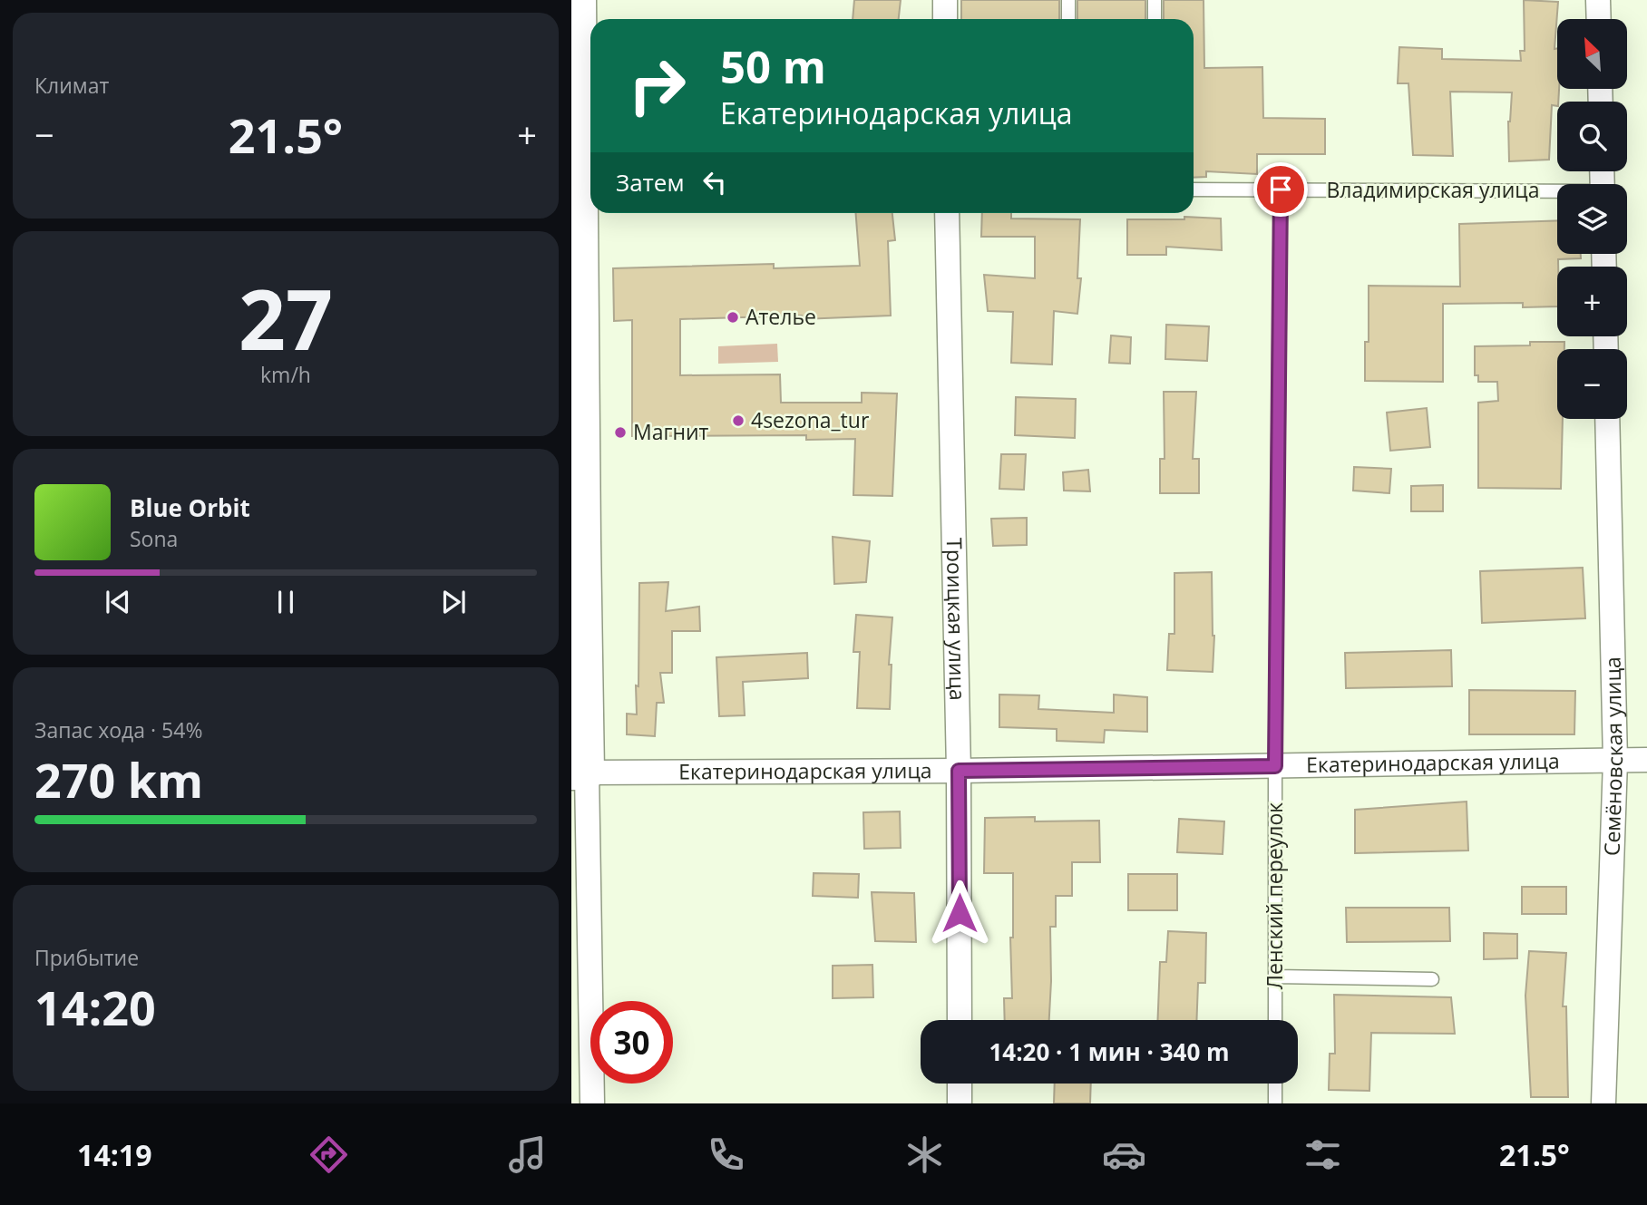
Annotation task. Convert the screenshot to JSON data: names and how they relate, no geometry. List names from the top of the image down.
{
  "streets": {
    "street": ["Троицкая улица", "Семёновская улица", "Екатеринодарская улица"],
    "lane": ["Владимирская улица", "Ленский переулок"]
  },
  "crossings": [
    ["Владимирская улица", "Ленский переулок"],
    ["Троицкая улица", "Екатеринодарская улица"],
    ["Семёновская улица", "Екатеринодарская улица"],
    ["Екатеринодарская улица", "Ленский переулок"]
  ],
  "places": ["Ателье", "4sezona_tur", "Магнит"],
  "north": "top left",
  "page": {
    "tile": [
      "Климат",
      ["27", "km/h"],
      ["Запас хода · 54%", "270 km"],
      ["Прибытие", "14:20"]
    ],
    "map_buttons": ["+", "−"],
    "turn": ["50 m", "Екатеринодарская улица"],
    "heat": ["−", "21.5°", "+"],
    "then": "Затем",
    "song": ["Blue Orbit", "Sona"],
    "limit": "30",
    "trip": "14:20 · 1 мин · 340 m",
    "tabs": ["14:19", "21.5°"]
  }
}
